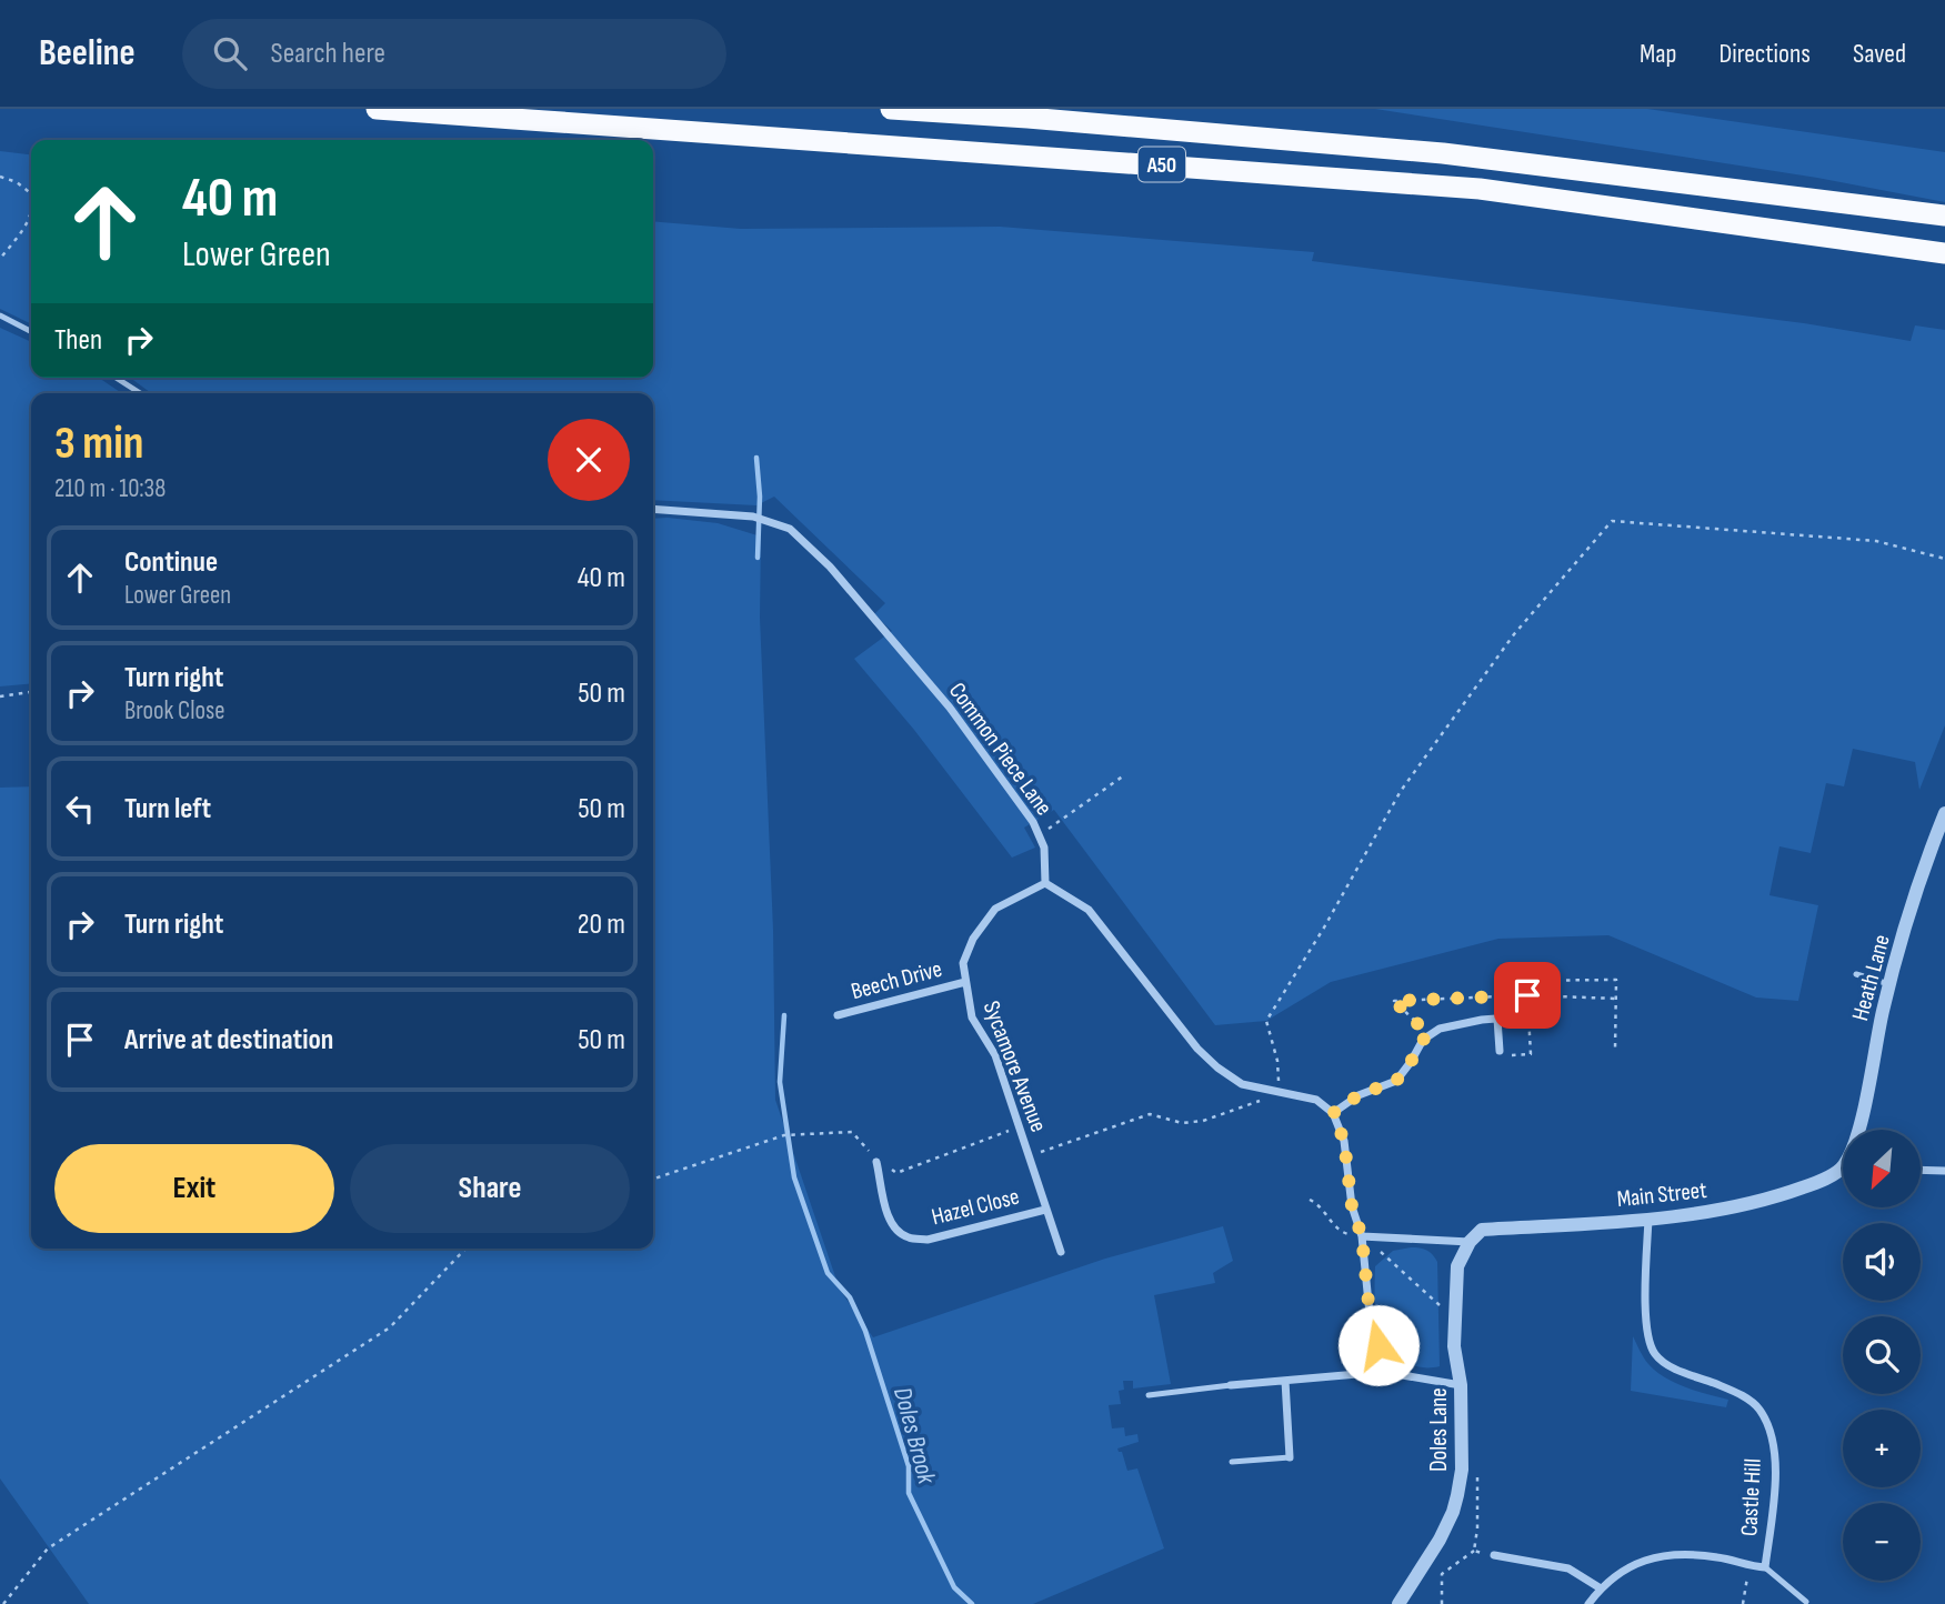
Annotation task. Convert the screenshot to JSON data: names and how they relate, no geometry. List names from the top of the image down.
{
  "streets": {
    "highway": ["A50"],
    "street": [
      "Common Piece Lane",
      "Heath Lane",
      "Beech Drive",
      "Sycamore Avenue",
      "Main Street",
      "Hazel Close",
      "Doles Lane",
      "Castle Hill"
    ]
  },
  "crossings": [
    ["Common Piece Lane", "Sycamore Avenue"],
    ["Beech Drive", "Sycamore Avenue"],
    ["Sycamore Avenue", "Hazel Close"],
    ["Main Street", "Doles Lane"],
    ["Main Street", "Castle Hill"]
  ],
  "water": ["Doles Brook"],
  "north": "bottom left",
  "page": {
    "header": "Beeline",
    "search": "Search here",
    "nav": ["Map", "Directions", "Saved"],
    "turn": ["40 m", "Lower Green"],
    "then": "Then",
    "heading": ["3 min", "210 m · 10:38"],
    "list": [
      {
        "name": "Continue",
        "note": "Lower Green",
        "value": "40 m"
      },
      {
        "name": "Turn right",
        "note": "Brook Close",
        "value": "50 m"
      },
      {
        "name": "Turn left",
        "value": "50 m"
      },
      {
        "name": "Turn right",
        "value": "20 m"
      },
      {
        "name": "Arrive at destination",
        "value": "50 m"
      }
    ],
    "buttons": ["Exit", "Share"],
    "map_buttons": ["+", "−"]
  }
}
